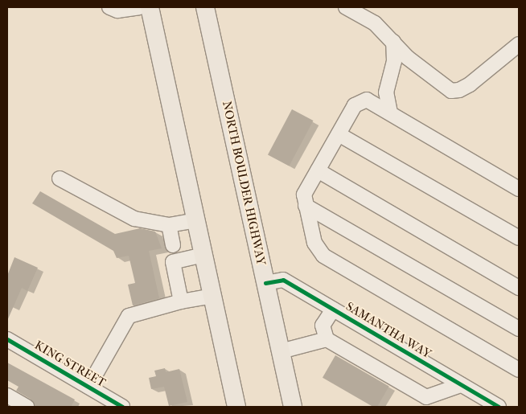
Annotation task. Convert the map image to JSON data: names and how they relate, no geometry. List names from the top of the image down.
{
  "streets": {
    "main road": ["NORTH BOULDER HIGHWAY"],
    "street": ["SAMANTHA WAY", "KING STREET"]
  },
  "crossings": [
    ["NORTH BOULDER HIGHWAY", "SAMANTHA WAY"]
  ]
}
